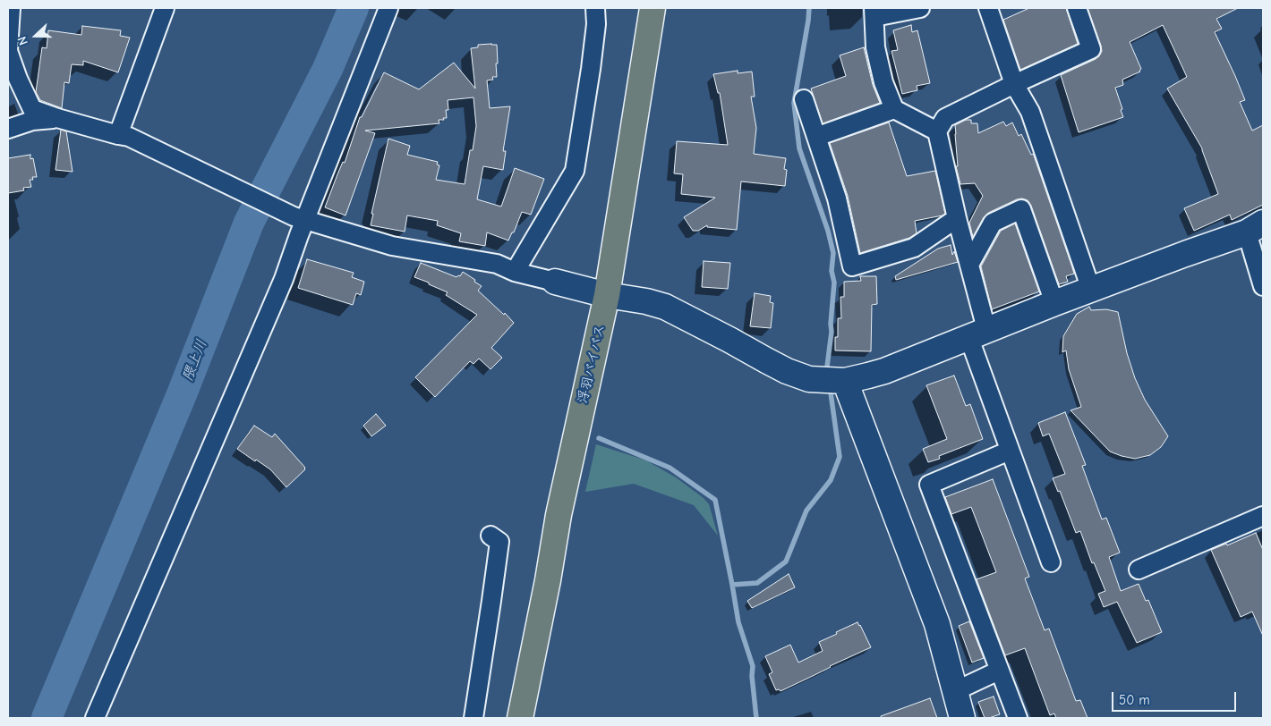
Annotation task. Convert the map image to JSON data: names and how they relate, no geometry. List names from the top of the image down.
{
  "streets": {
    "highway": ["浮羽バイパス"]
  },
  "water": ["隈上川"],
  "scale_bar": "50 m",
  "north": "left"
}
